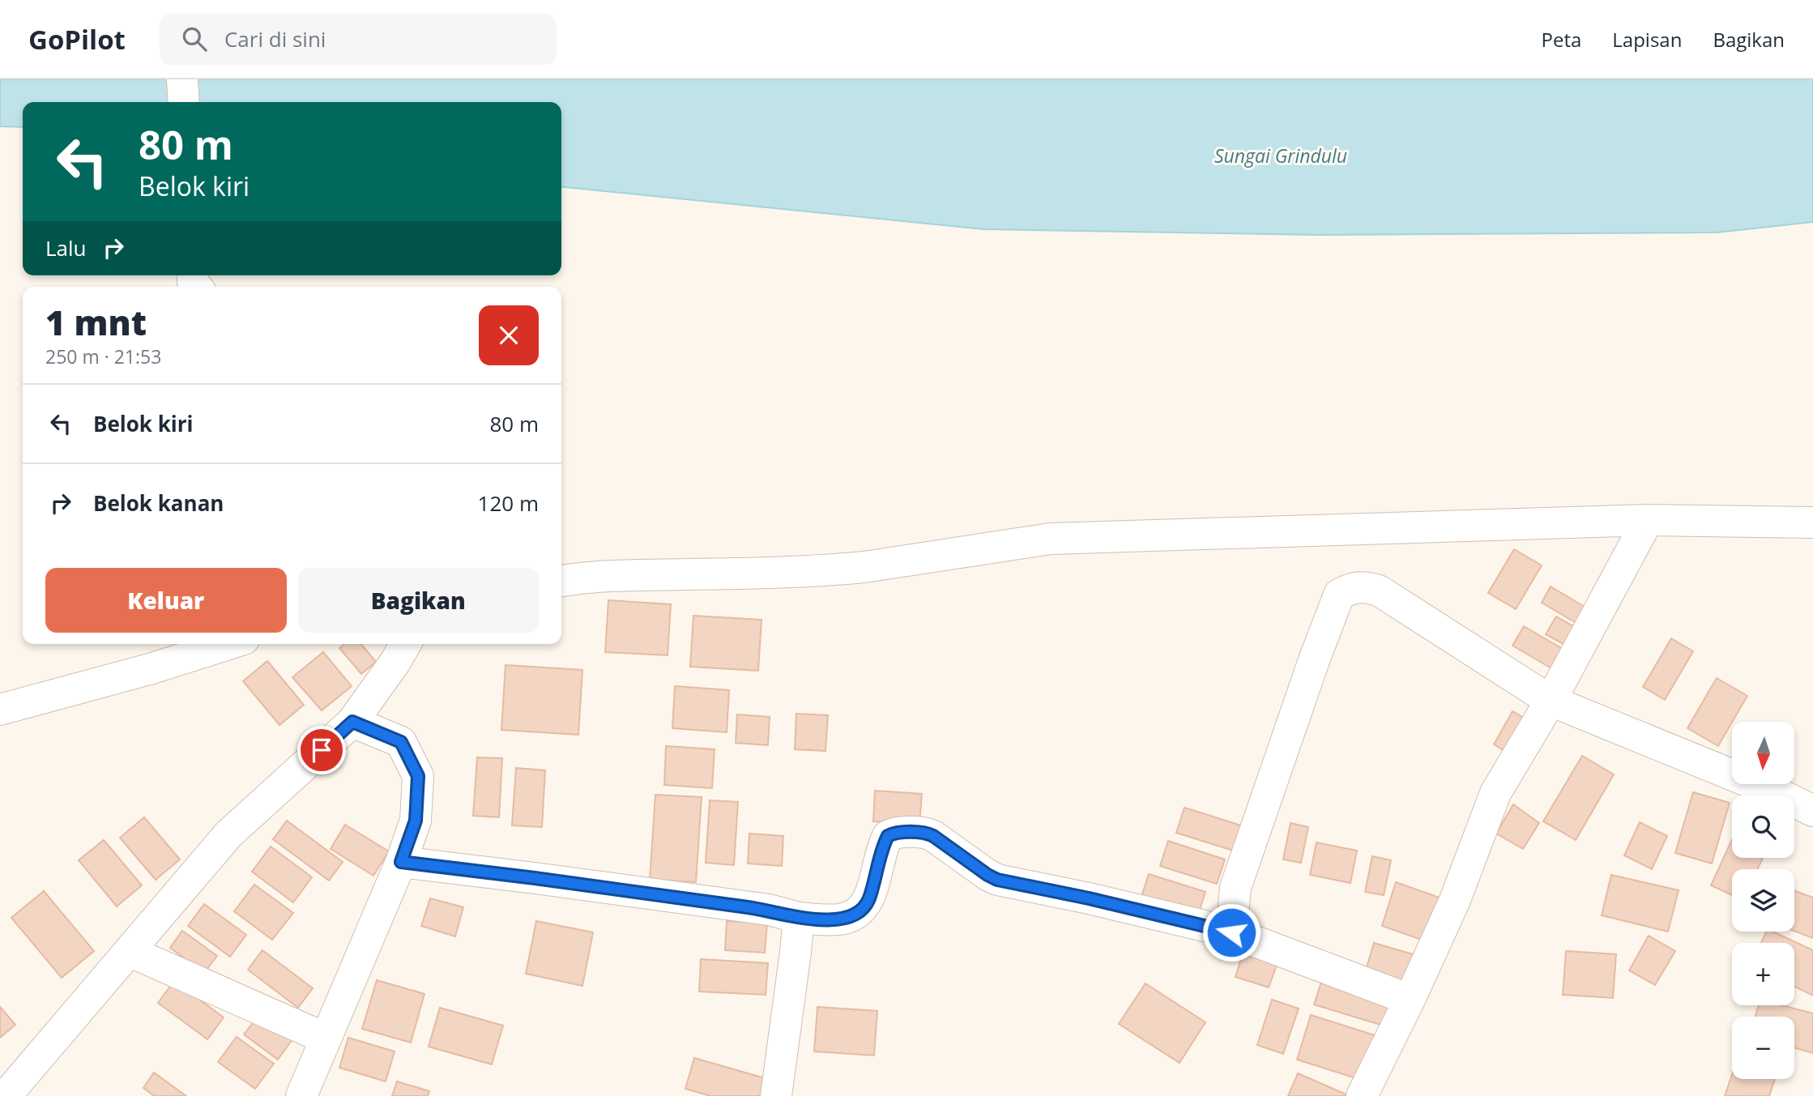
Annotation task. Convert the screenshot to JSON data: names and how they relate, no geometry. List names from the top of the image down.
{
  "water": ["Sungai Grindulu"],
  "north": "bottom",
  "page": {
    "header": "GoPilot",
    "search": "Cari di sini",
    "nav": ["Peta", "Lapisan", "Bagikan"],
    "turn": ["80 m", "Belok kiri"],
    "then": "Lalu",
    "heading": ["1 mnt", "250 m · 21:53"],
    "list": [
      {
        "name": "Belok kiri",
        "value": "80 m"
      },
      {
        "name": "Belok kanan",
        "value": "120 m"
      }
    ],
    "buttons": ["Keluar", "Bagikan"],
    "map_buttons": ["+", "−"]
  }
}
